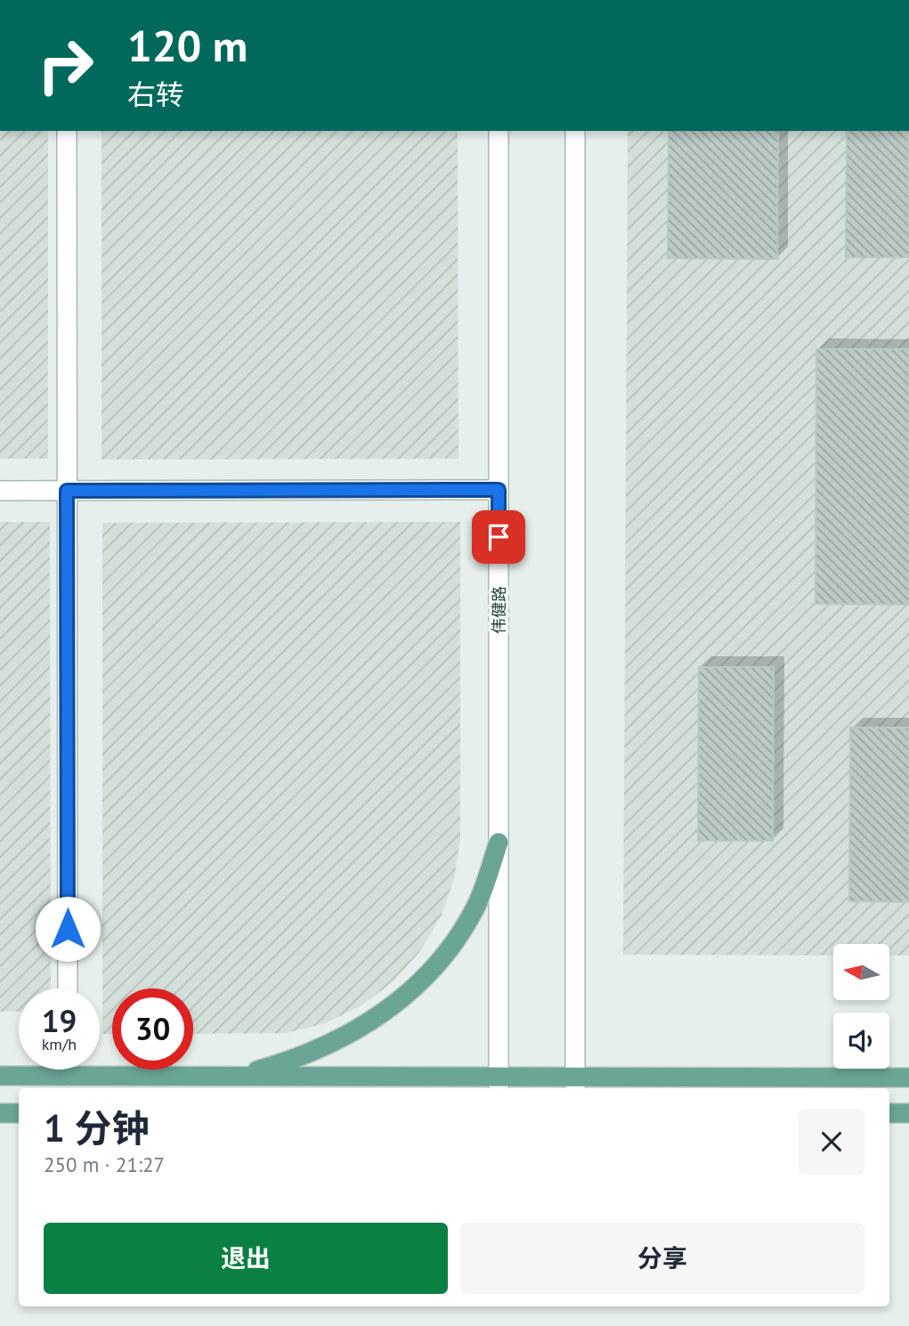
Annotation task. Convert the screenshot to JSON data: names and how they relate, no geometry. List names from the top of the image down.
{
  "streets": {
    "main road": ["伟健路"]
  },
  "north": "left",
  "page": {
    "turn": ["120 m", "右转"],
    "speed": "19 km/h",
    "limit": "30",
    "heading": ["1 分钟", "250 m · 21:27"],
    "buttons": ["退出", "分享"]
  }
}
